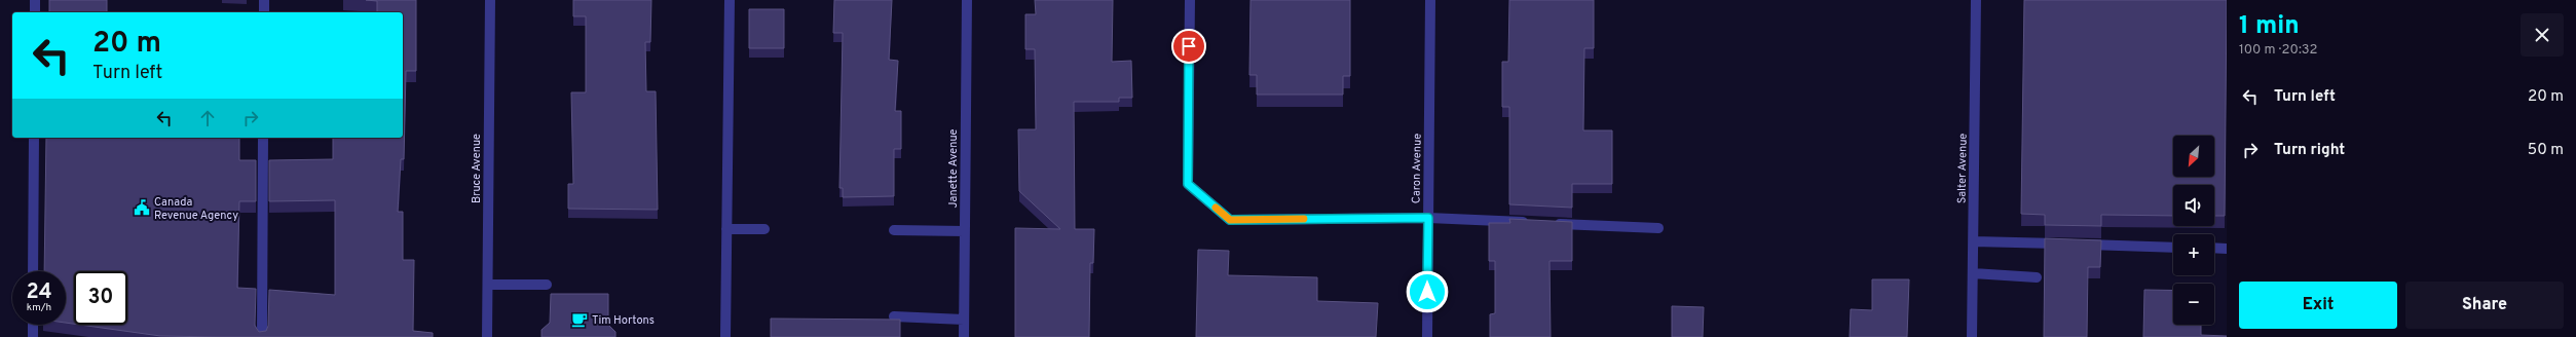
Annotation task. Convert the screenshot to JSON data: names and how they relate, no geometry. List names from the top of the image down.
{
  "streets": {
    "street": [
      "Bruce Avenue",
      "Janette Avenue",
      "Caron Avenue",
      "Salter Avenue"
    ]
  },
  "places": {
    "public building": ["Canada Revenue Agency"],
    "cafe": ["Tim Hortons"]
  },
  "north": "bottom left",
  "page": {
    "heading": ["1 min", "100 m · 20:32"],
    "turn": ["20 m", "Turn left"],
    "list": [
      {
        "name": "Turn left",
        "value": "20 m"
      },
      {
        "name": "Turn right",
        "value": "50 m"
      }
    ],
    "map_buttons": ["+", "−"],
    "speed": "24 km/h",
    "limit": "30",
    "buttons": ["Exit", "Share"]
  }
}
